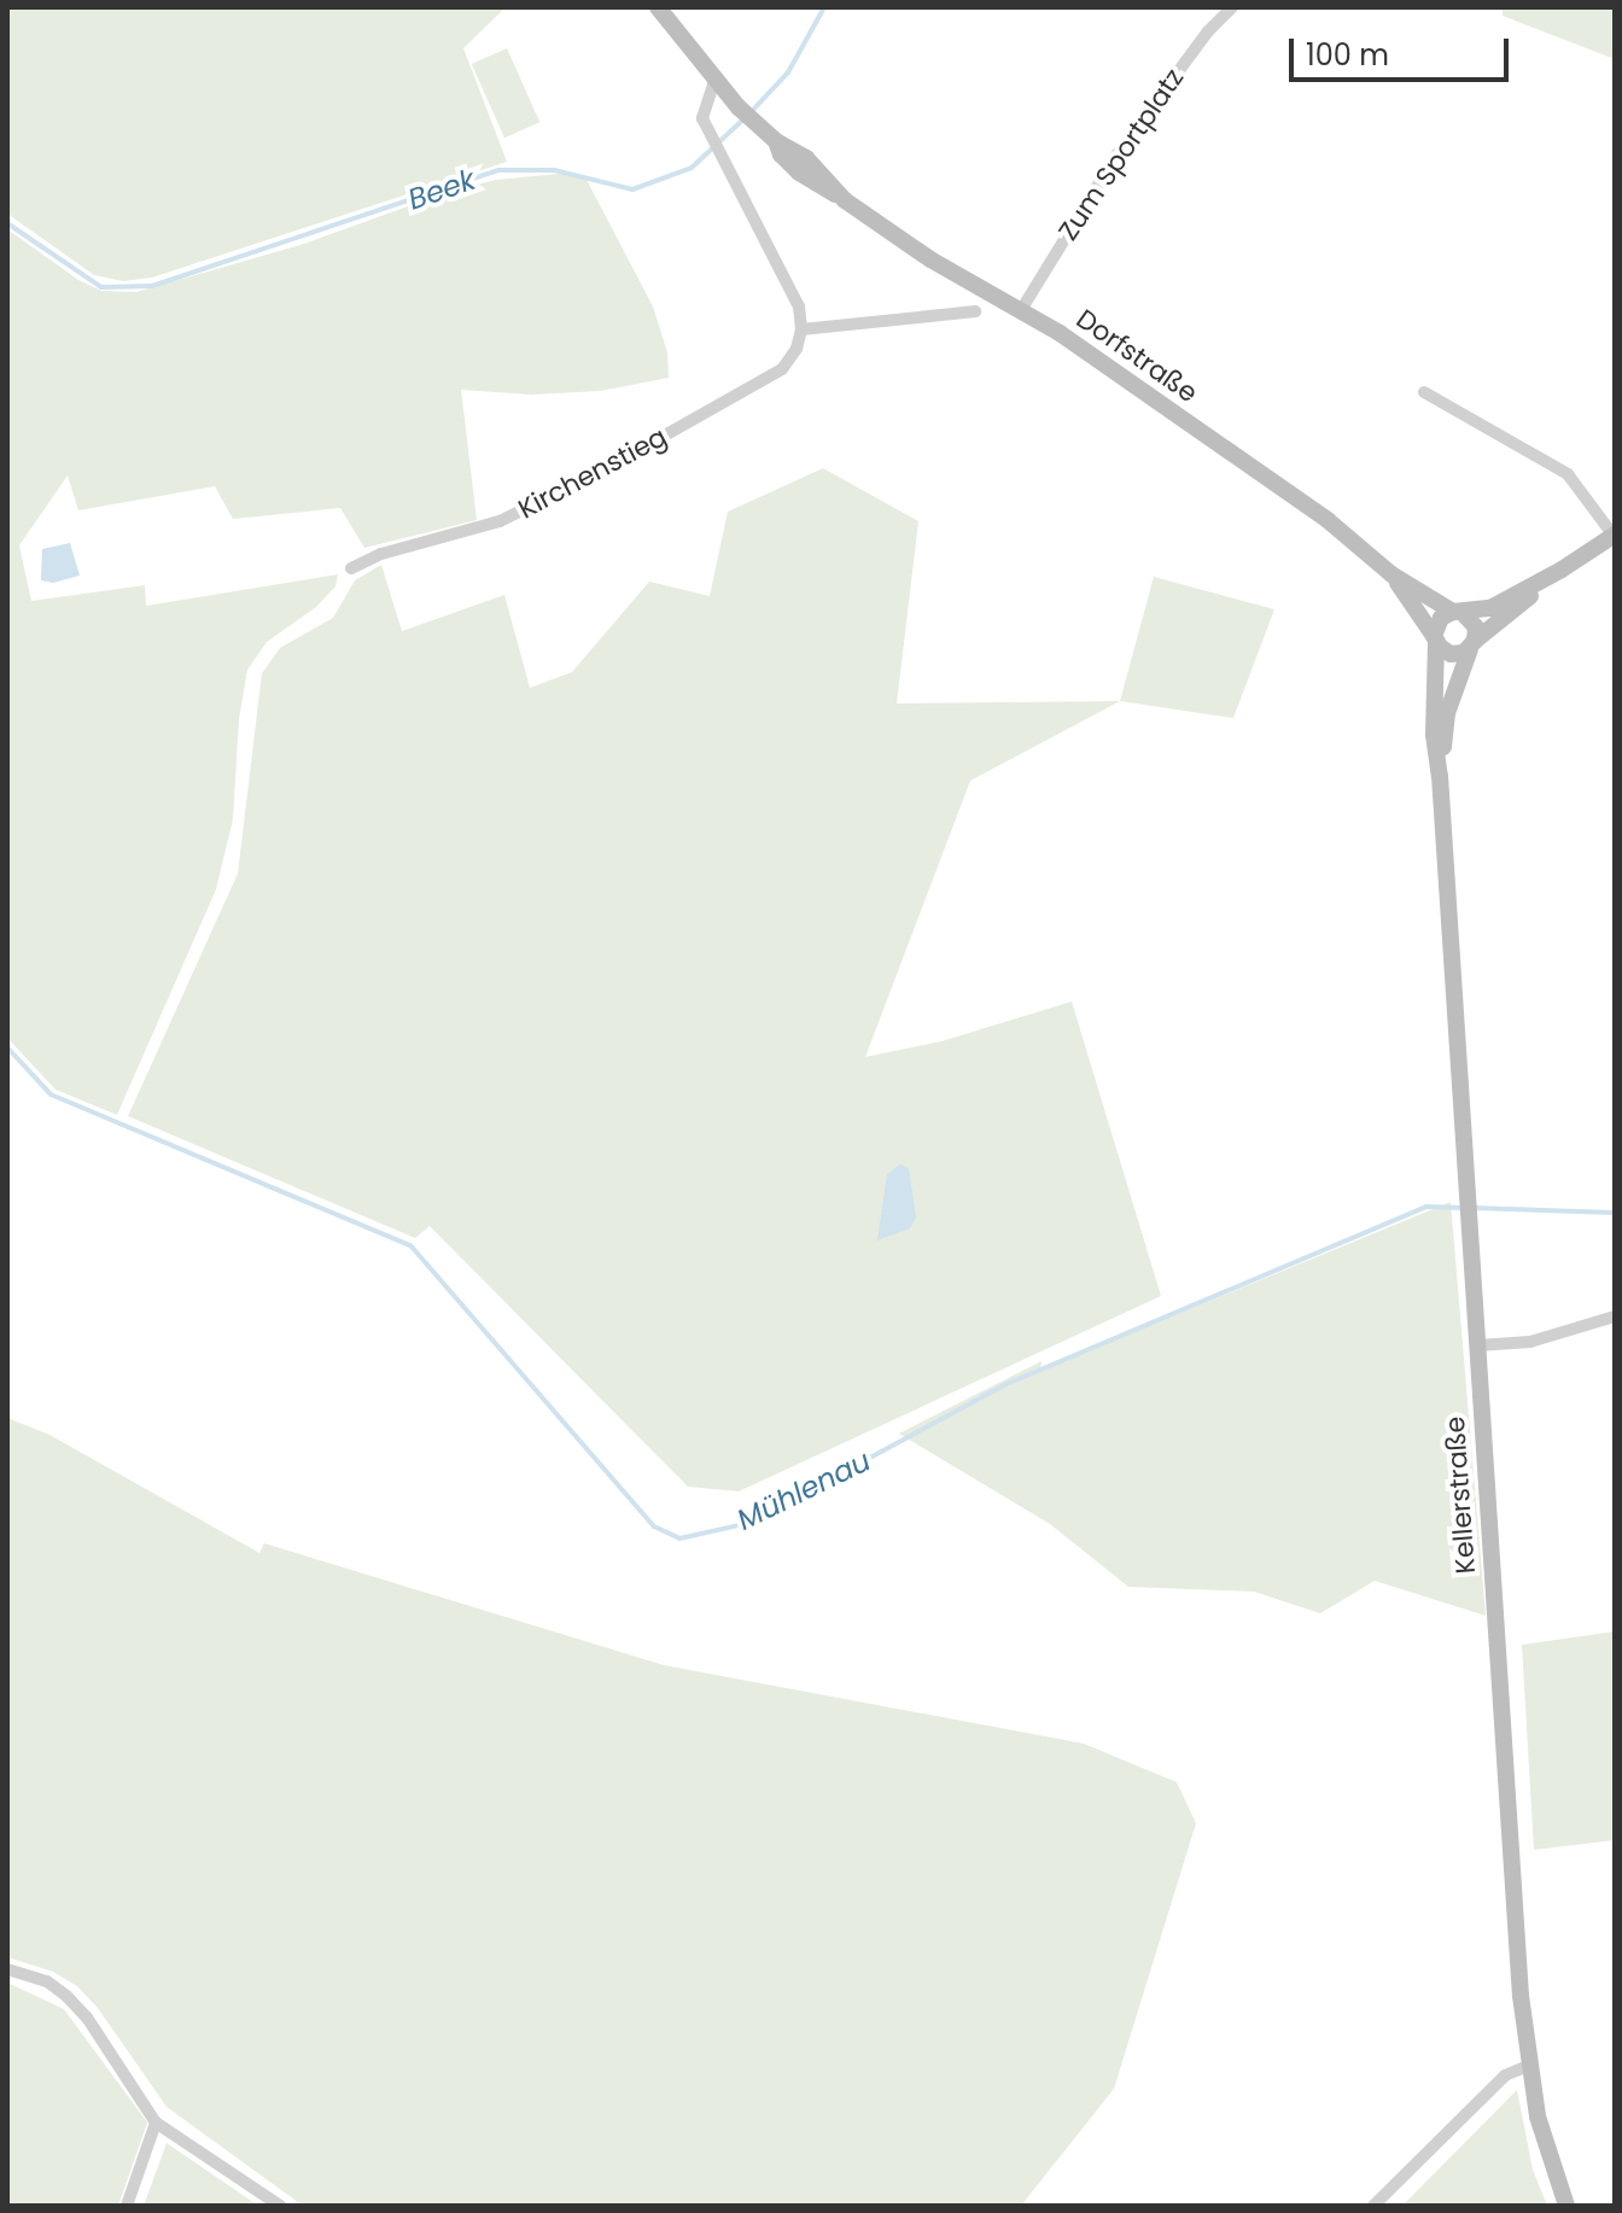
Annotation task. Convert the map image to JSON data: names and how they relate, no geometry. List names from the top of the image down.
{
  "streets": {
    "main road": ["Dorfstraße", "Kellerstraße"],
    "street": ["Zum Sportplatz", "Kirchenstieg"]
  },
  "crossings": [
    ["Zum Sportplatz", "Dorfstraße"],
    ["Dorfstraße", "Kellerstraße"]
  ],
  "water": ["Beek", "Mühlenau"],
  "scale_bar": "100 m"
}
